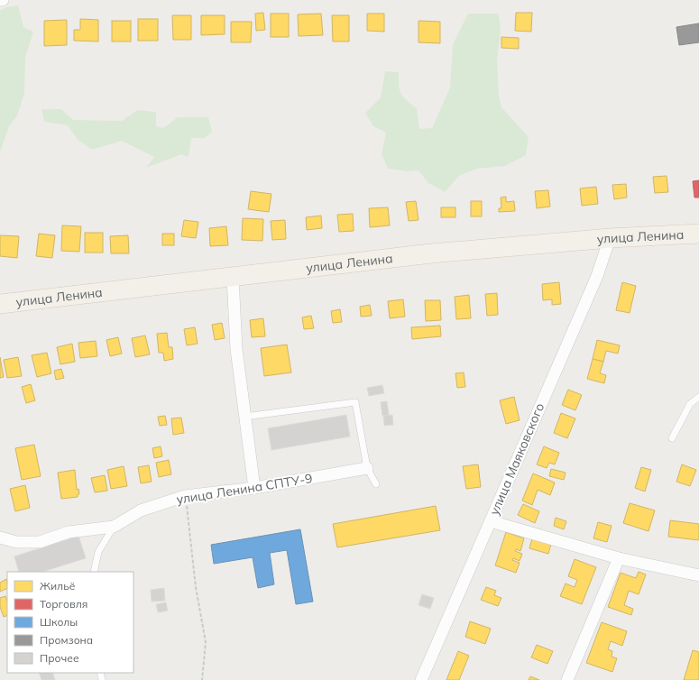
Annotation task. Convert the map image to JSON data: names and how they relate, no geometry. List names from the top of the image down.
{
  "streets": {
    "main road": ["улица Ленина"],
    "street": ["улица Маяковского", "улица Ленина СПТУ-9"]
  },
  "crossings": [
    ["улица Ленина", "улица Маяковского"]
  ],
  "legend": [
    "Жильё",
    "Торговля",
    "Школы",
    "Промзона",
    "Прочее"
  ]
}
